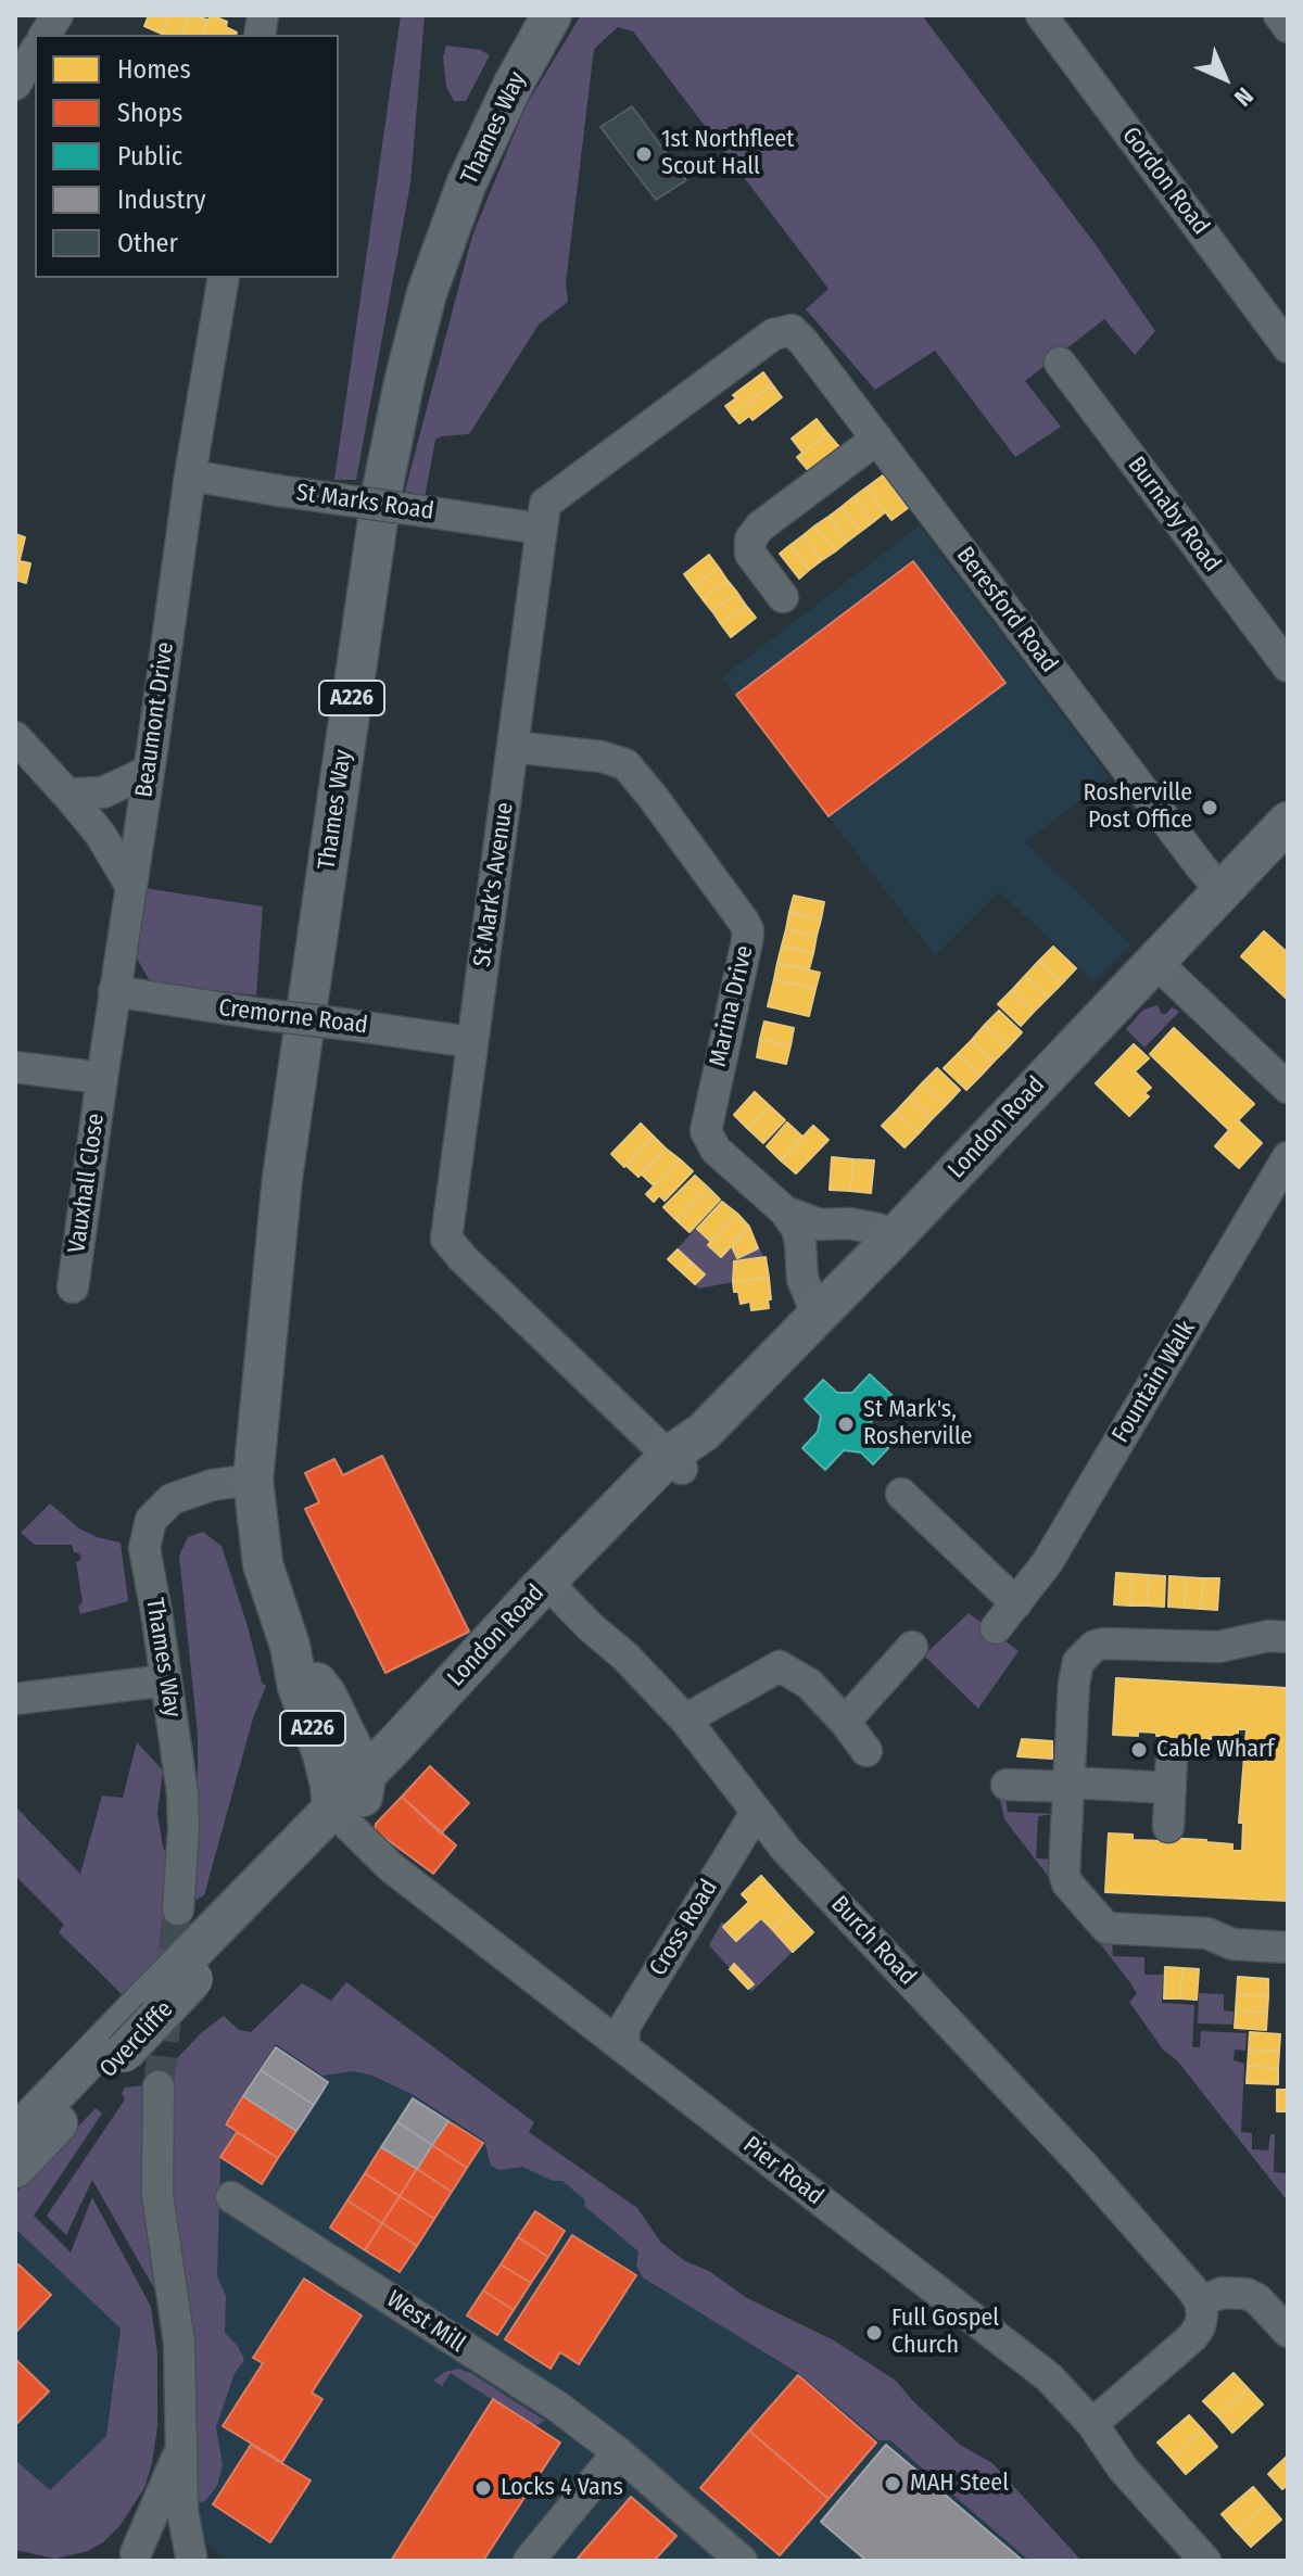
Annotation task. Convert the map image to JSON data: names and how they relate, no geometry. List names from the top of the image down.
{
  "streets": {
    "main road": [
      "Thames Way",
      "A226",
      "London Road",
      "Overcliffe"
    ],
    "street": [
      "Gordon Road",
      "St Marks Road",
      "Burnaby Road",
      "Beresford Road",
      "Beaumont Drive",
      "St Mark's Avenue",
      "Marina Drive",
      "Cremorne Road",
      "Vauxhall Close",
      "Fountain Walk",
      "Cross Road",
      "Burch Road",
      "Pier Road",
      "West Mill"
    ]
  },
  "crossings": [
    ["Thames Way", "A226"],
    ["Thames Way", "London Road"],
    ["Thames Way", "Pier Road"],
    ["St Marks Road", "Beaumont Drive"],
    ["St Marks Road", "St Mark's Avenue"],
    ["Beresford Road", "St Mark's Avenue"],
    ["Beresford Road", "London Road"],
    ["A226", "London Road"],
    ["Beaumont Drive", "Cremorne Road"],
    ["Beaumont Drive", "Vauxhall Close"],
    ["St Mark's Avenue", "Marina Drive"],
    ["St Mark's Avenue", "Cremorne Road"],
    ["St Mark's Avenue", "London Road"],
    ["Marina Drive", "London Road"],
    ["London Road", "Burch Road"],
    ["London Road", "Overcliffe"],
    ["London Road", "Pier Road"],
    ["Cross Road", "Burch Road"],
    ["Cross Road", "Pier Road"]
  ],
  "places": [
    "1st Northfleet Scout Hall",
    "Rosherville Post Office",
    "St Mark's, Rosherville",
    "Cable Wharf",
    "Full Gospel Church",
    "MAH Steel",
    "Locks 4 Vans"
  ],
  "legend": [
    "Homes",
    "Shops",
    "Public",
    "Industry",
    "Other"
  ],
  "north": "bottom right"
}
